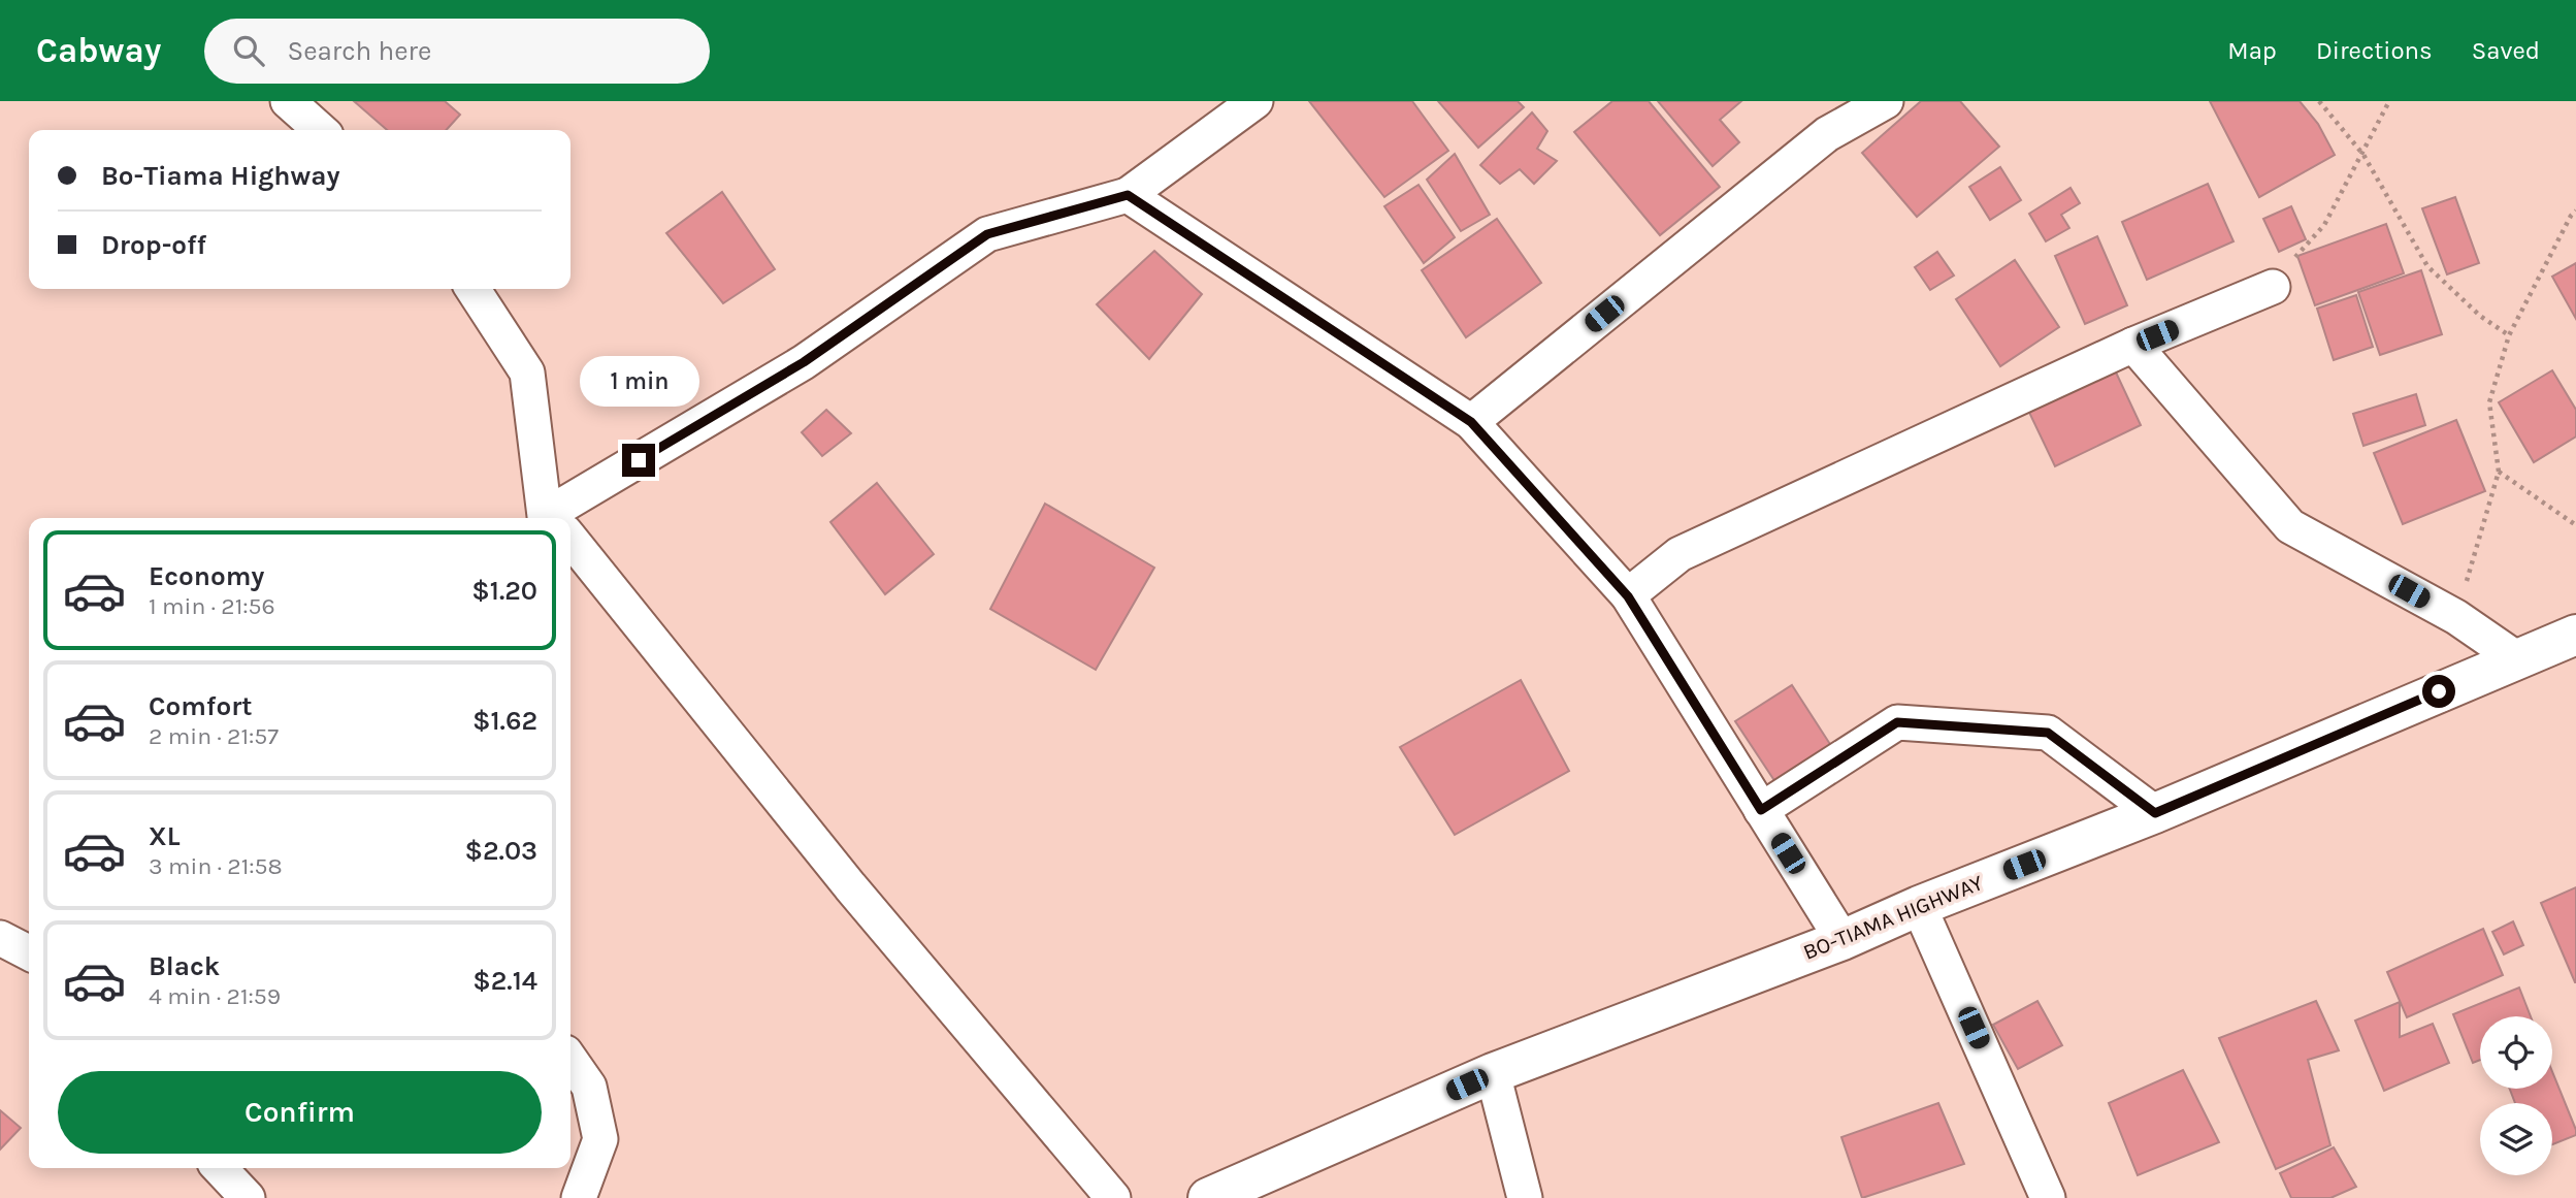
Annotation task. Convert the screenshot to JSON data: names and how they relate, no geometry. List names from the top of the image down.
{
  "streets": {
    "highway": ["BO-TIAMA HIGHWAY"]
  },
  "page": {
    "header": "Cabway",
    "search": "Search here",
    "nav": ["Map", "Directions", "Saved"],
    "banner": ["Bo-Tiama Highway", "Drop-off"],
    "bubble": "1 min",
    "list": [
      {
        "name": "Economy",
        "note": "1 min · 21:56",
        "value": "$1.20"
      },
      {
        "name": "Comfort",
        "note": "2 min · 21:57",
        "value": "$1.62"
      },
      {
        "name": "XL",
        "note": "3 min · 21:58",
        "value": "$2.03"
      },
      {
        "name": "Black",
        "note": "4 min · 21:59",
        "value": "$2.14"
      }
    ],
    "buttons": "Confirm"
  }
}
